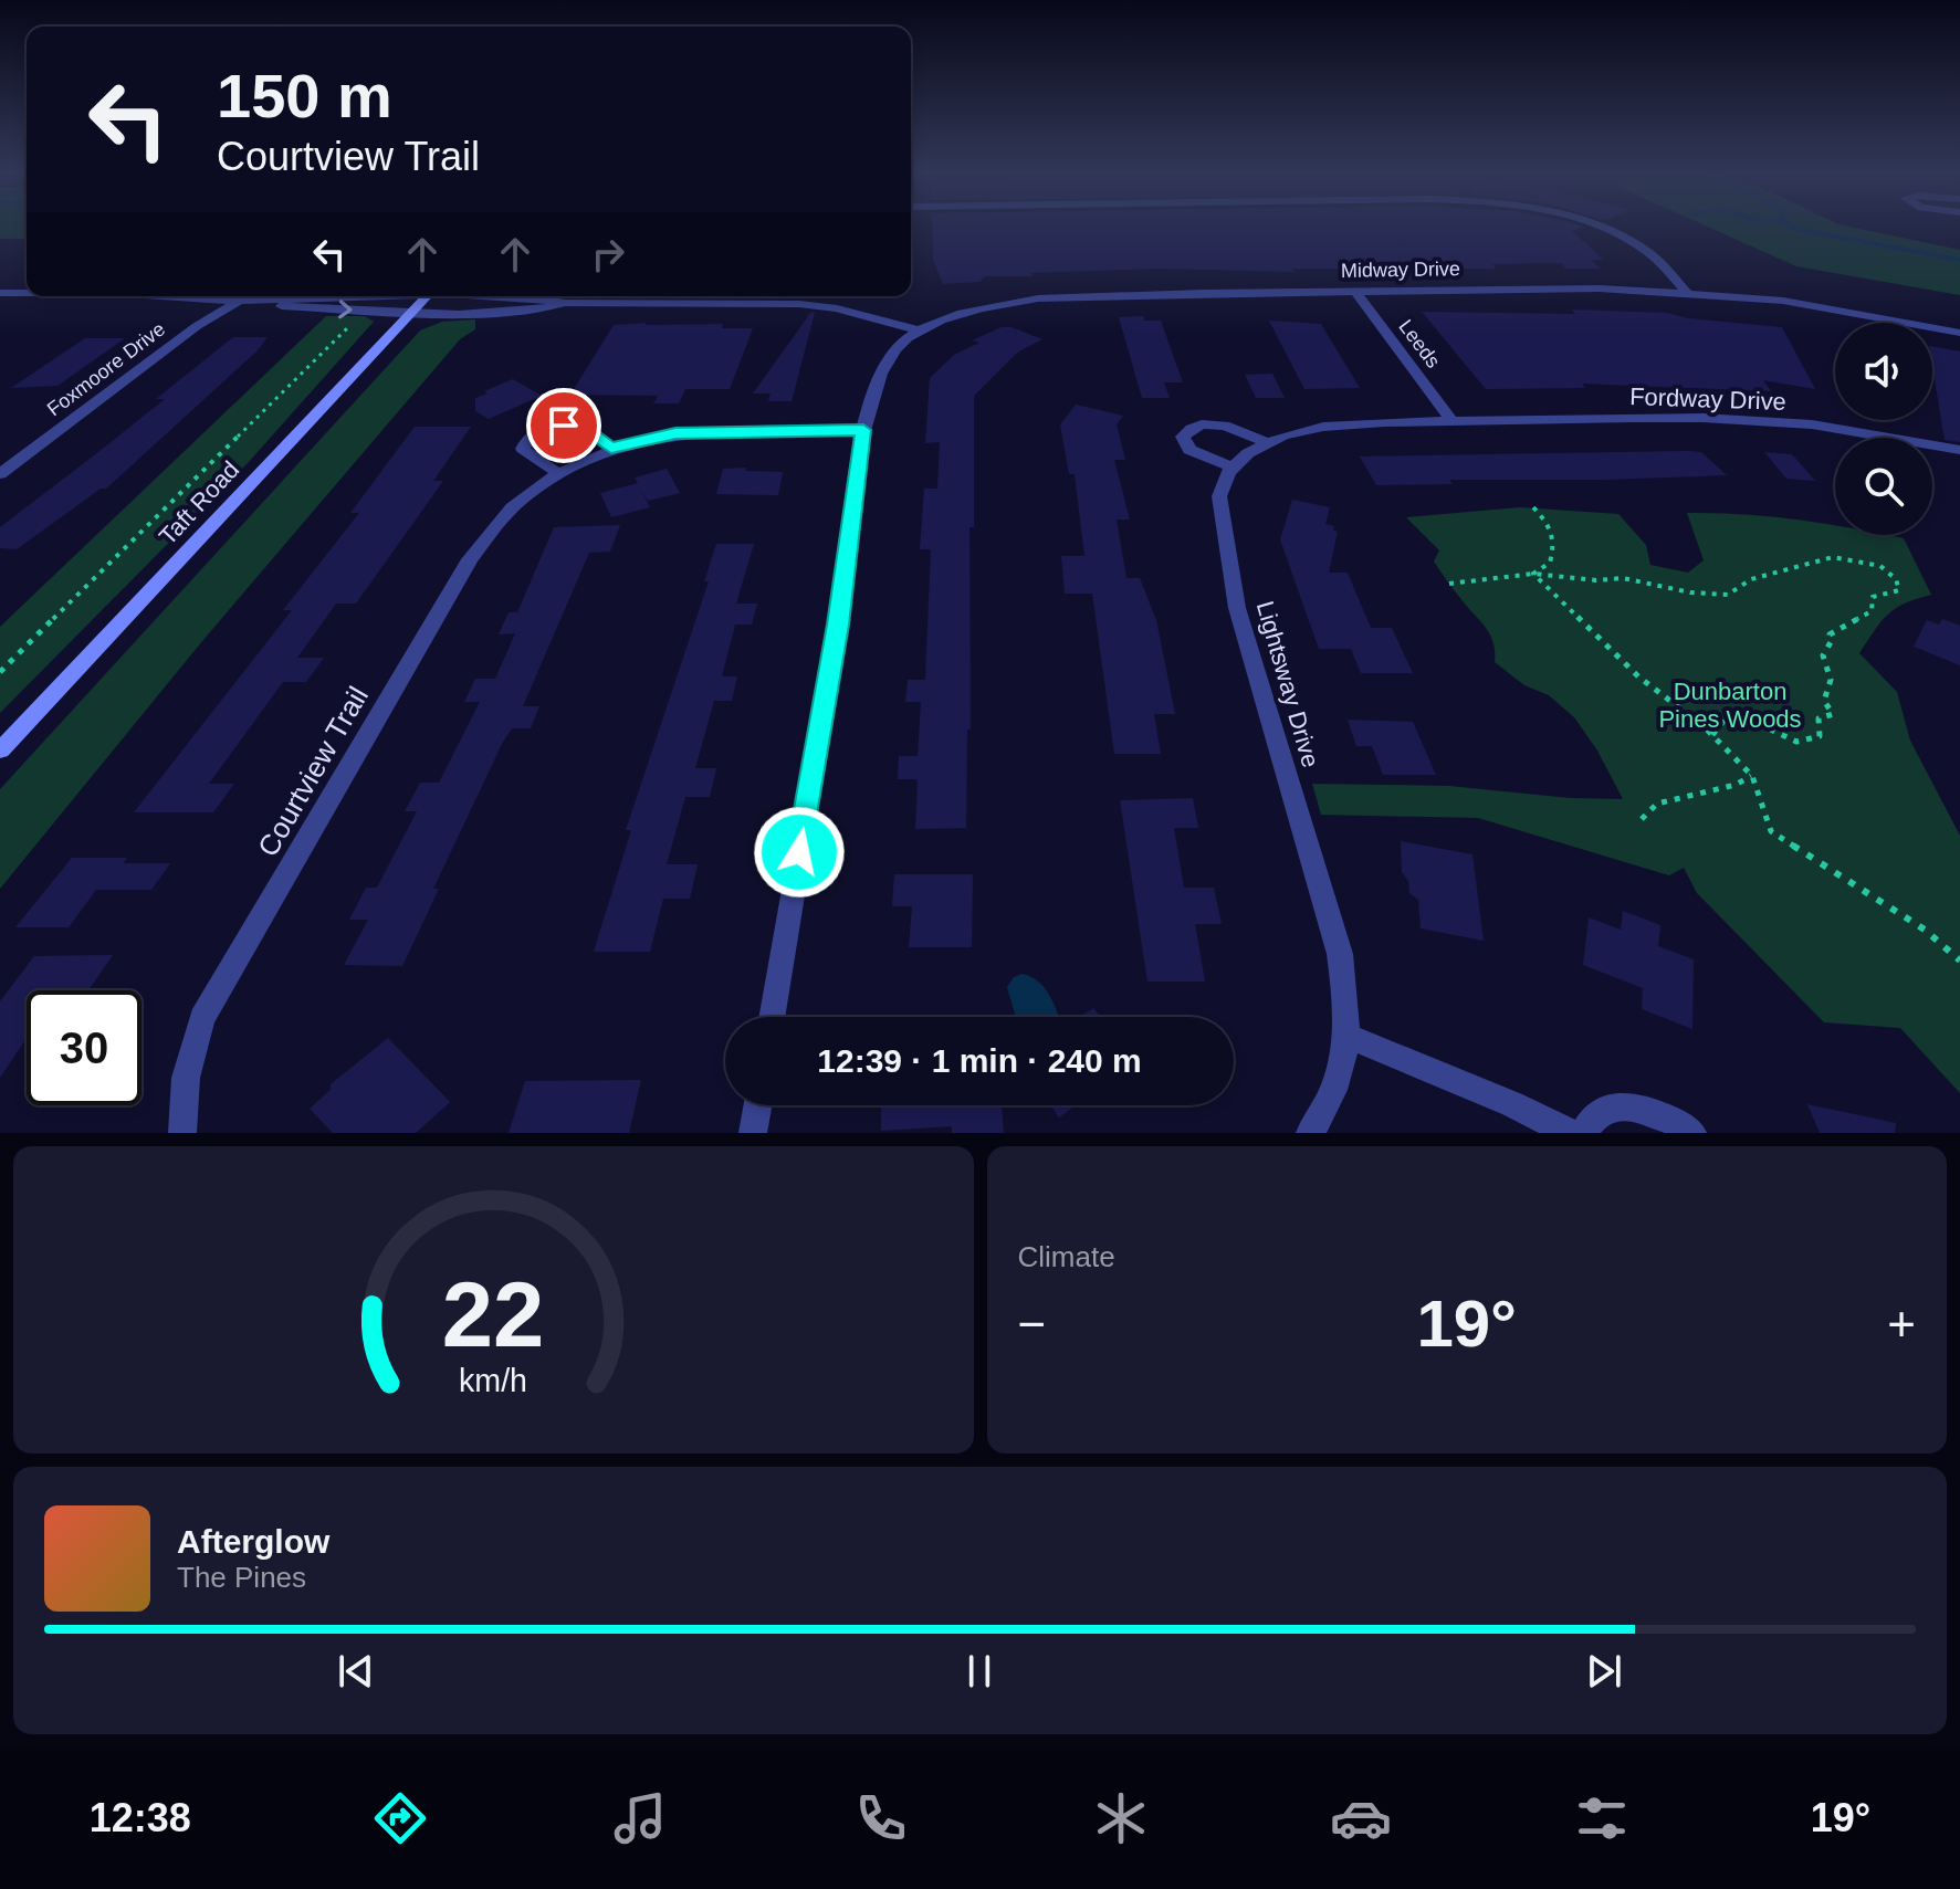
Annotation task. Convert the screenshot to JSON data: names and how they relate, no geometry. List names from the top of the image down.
{
  "streets": {
    "street": [
      "Midway Drive",
      "Leeds",
      "Foxmoore Drive",
      "Fordway Drive",
      "Taft Road",
      "Lightsway Drive",
      "Courtview Trail"
    ]
  },
  "crossings": [
    ["Midway Drive", "Leeds"],
    ["Midway Drive", "Courtview Trail"],
    ["Leeds", "Fordway Drive"]
  ],
  "parks": ["Dunbarton Pines Woods"],
  "page": {
    "turn": ["150 m", "Courtview Trail"],
    "limit": "30",
    "trip": "12:39 · 1 min · 240 m",
    "tile": "Climate",
    "heat": ["−", "19°", "+"],
    "song": ["Afterglow", "The Pines"],
    "tabs": ["12:38", "19°"],
    "gauge": ["22", "km/h"]
  }
}
